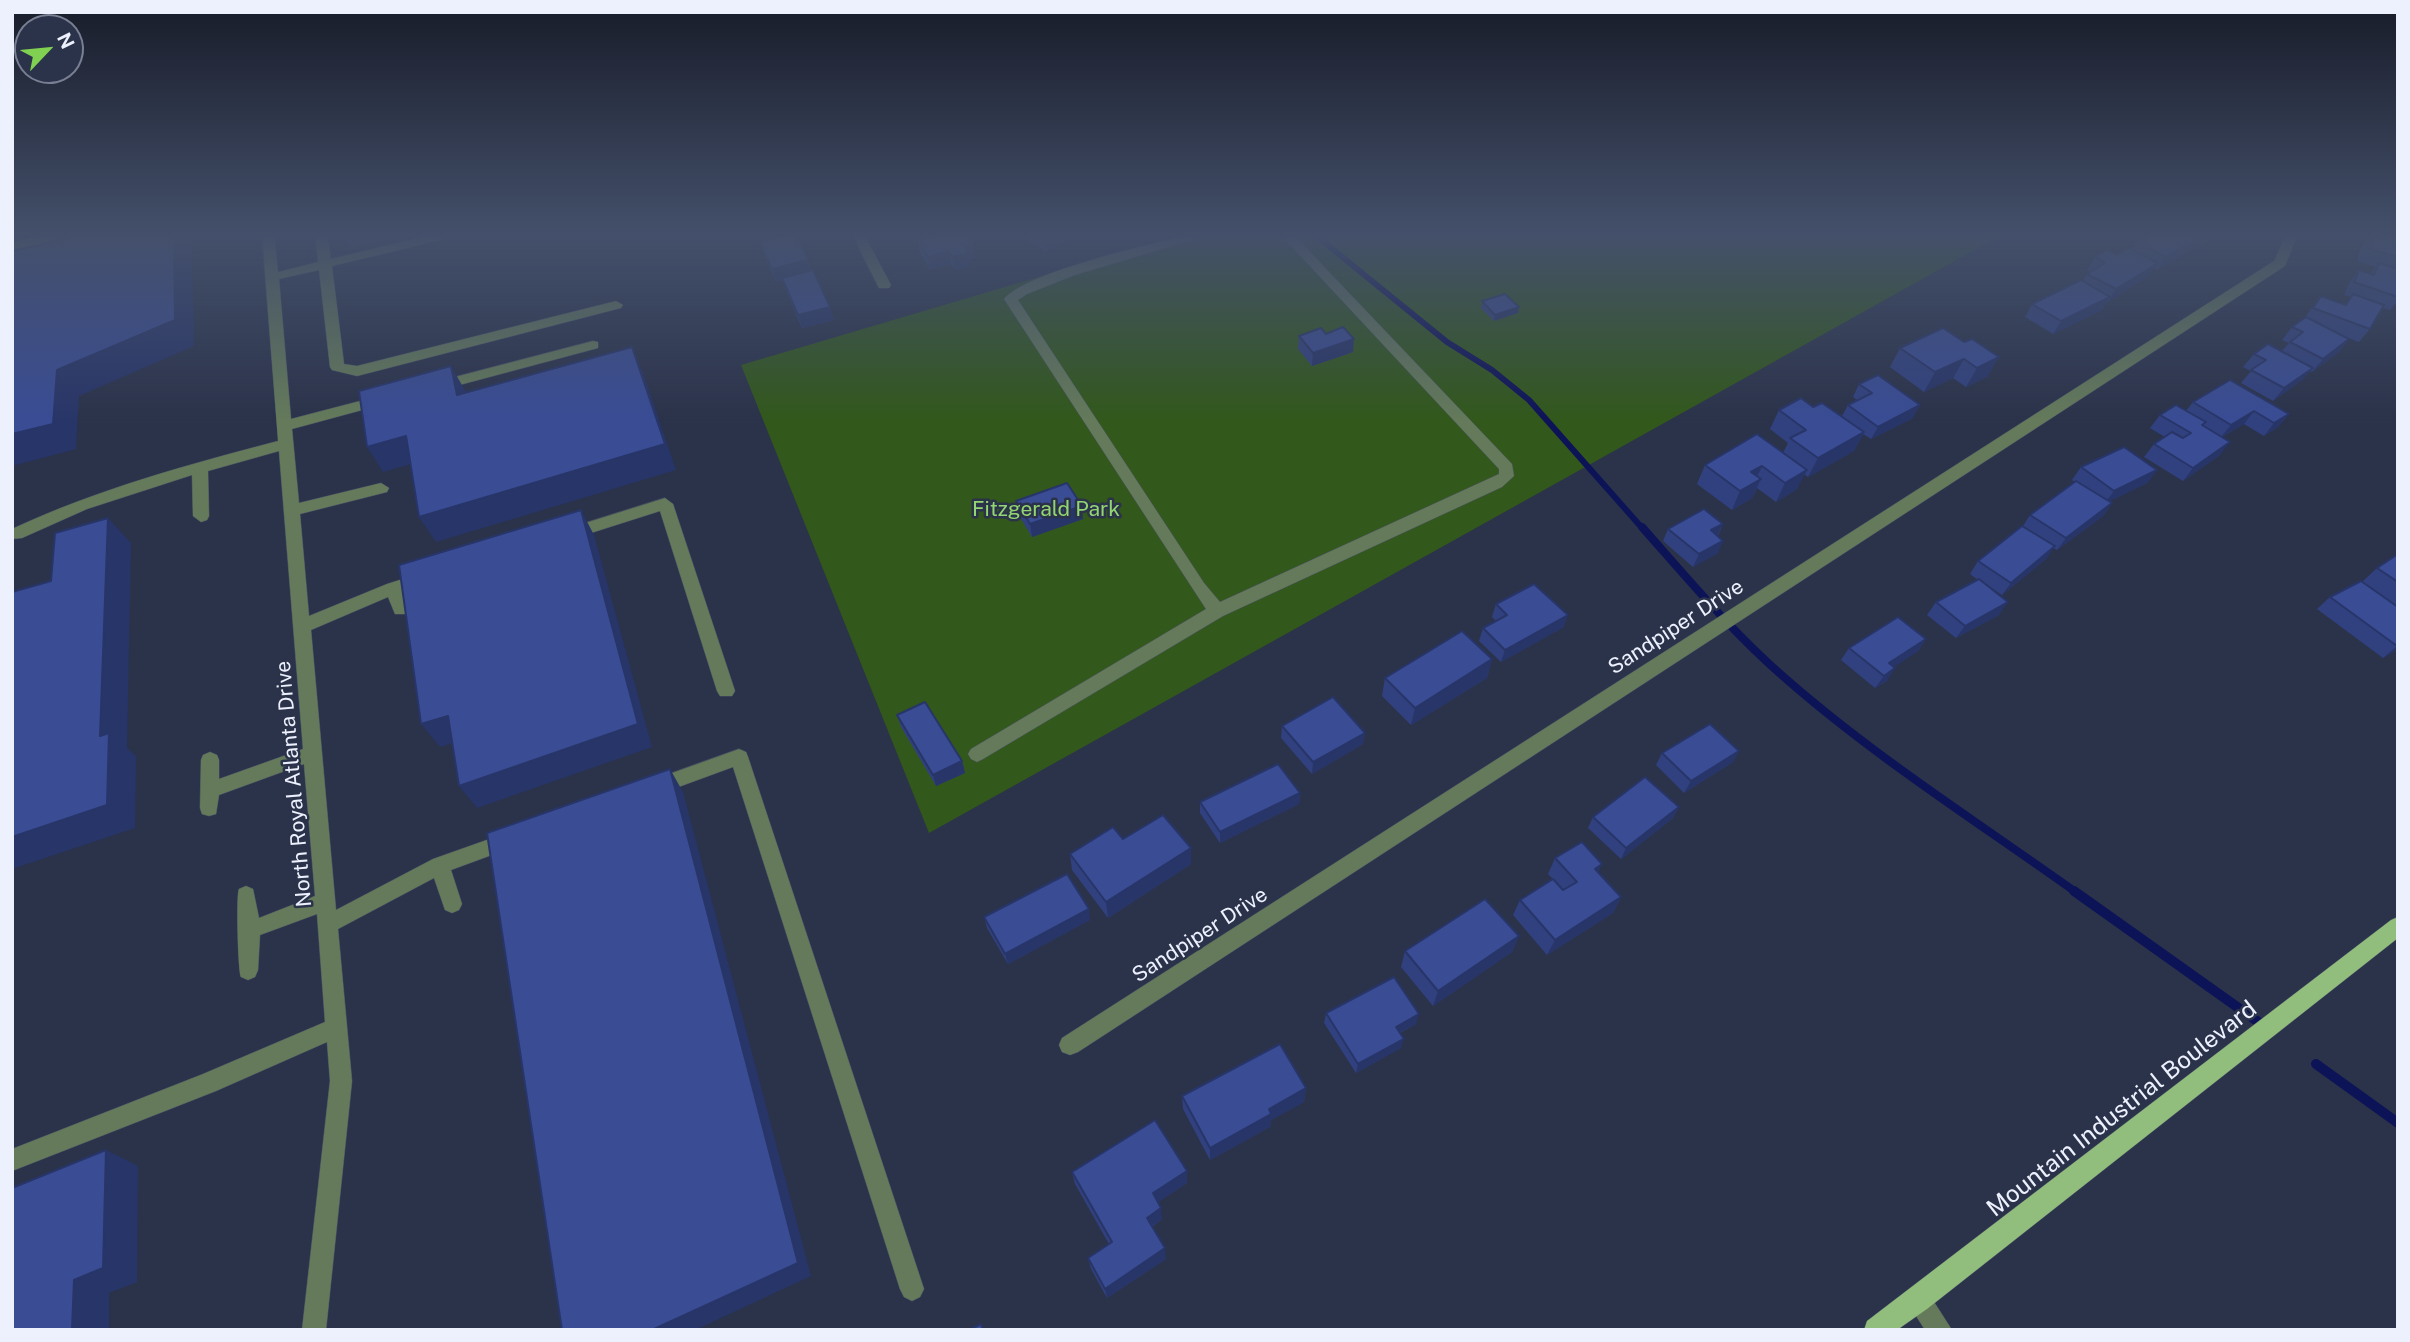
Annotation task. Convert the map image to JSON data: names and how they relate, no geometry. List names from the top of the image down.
{
  "streets": {
    "main road": ["Mountain Industrial Boulevard"],
    "street": ["Sandpiper Drive", "North Royal Atlanta Drive"]
  },
  "parks": ["Fitzgerald Park"],
  "north": "top right"
}
